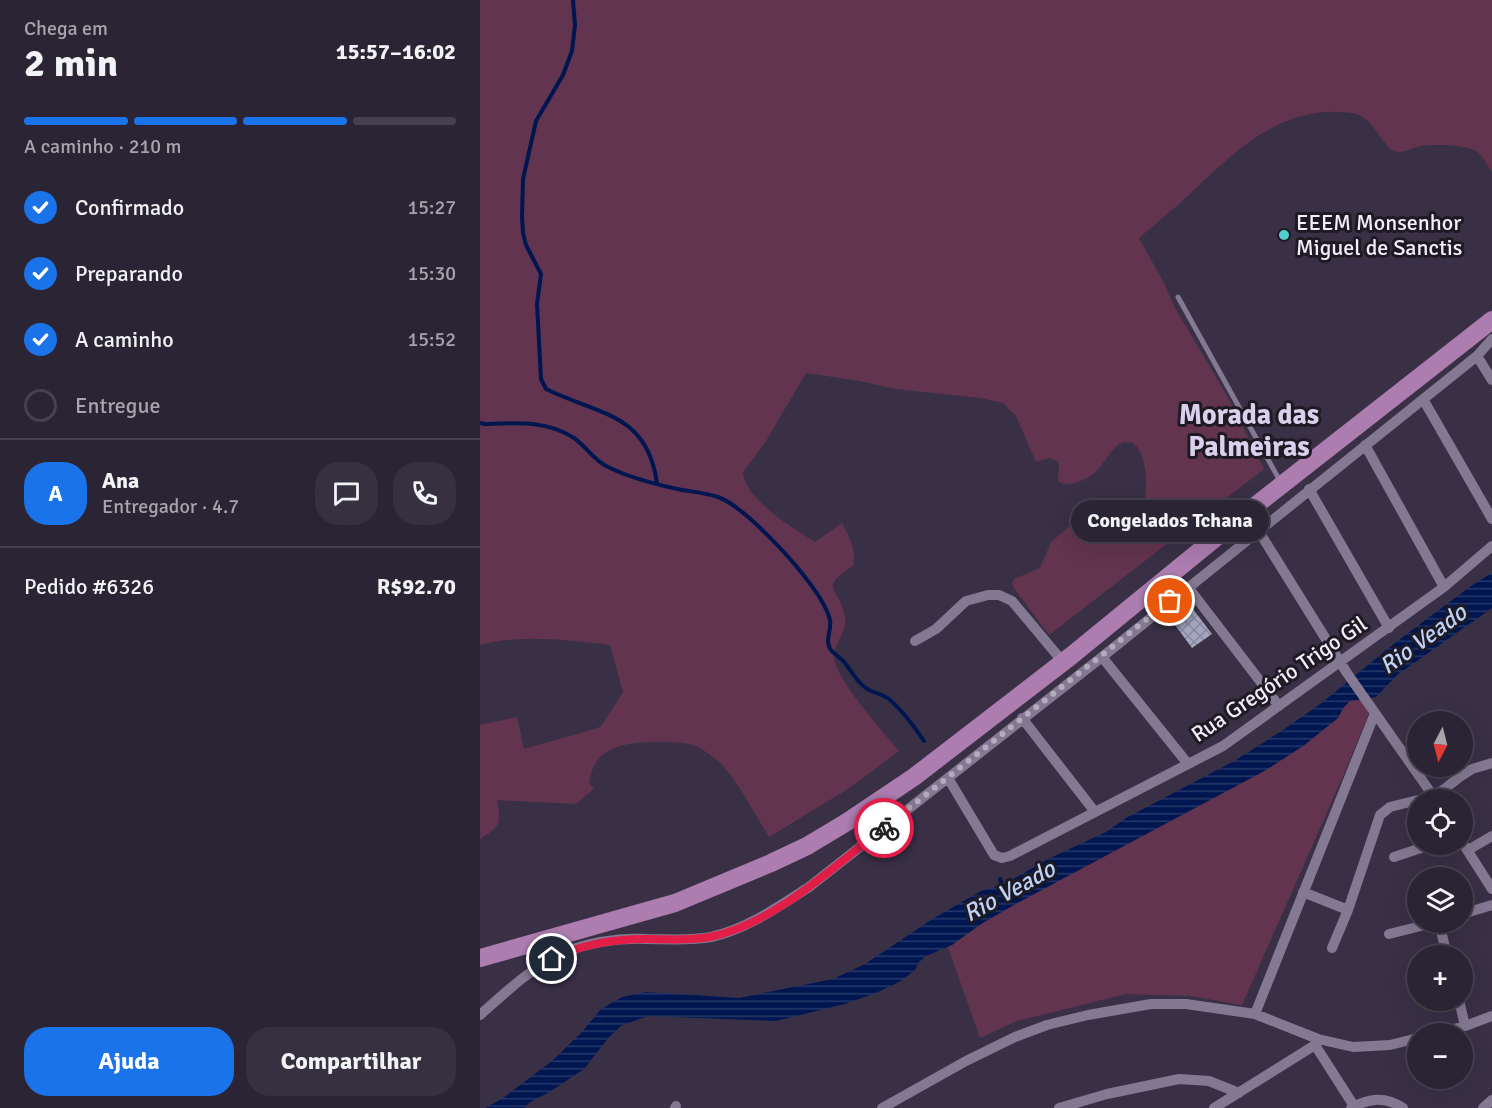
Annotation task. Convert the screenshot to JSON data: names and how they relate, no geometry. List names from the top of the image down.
{
  "streets": {
    "street": ["Rua Gregório Trigo Gil"]
  },
  "districts": ["Morada das Palmeiras"],
  "water": ["Rio Veado"],
  "places": ["EEEM Monsenhor Miguel de Sanctis", "Congelados Tchana"],
  "north": "bottom",
  "page": {
    "heading": ["2 min", "Chega em", "15:57–16:02"],
    "panel": [
      "Ana",
      "Entregador · 4.7",
      "Pedido #6326",
      "R$92.70"
    ],
    "bar": "A caminho · 210 m",
    "list": [
      ["Confirmado", "15:27"],
      ["Preparando", "15:30"],
      ["A caminho", "15:52"],
      "Entregue"
    ],
    "round": "A",
    "bubble": "Congelados Tchana",
    "map_buttons": ["+", "−"],
    "buttons": ["Ajuda", "Compartilhar"]
  }
}
